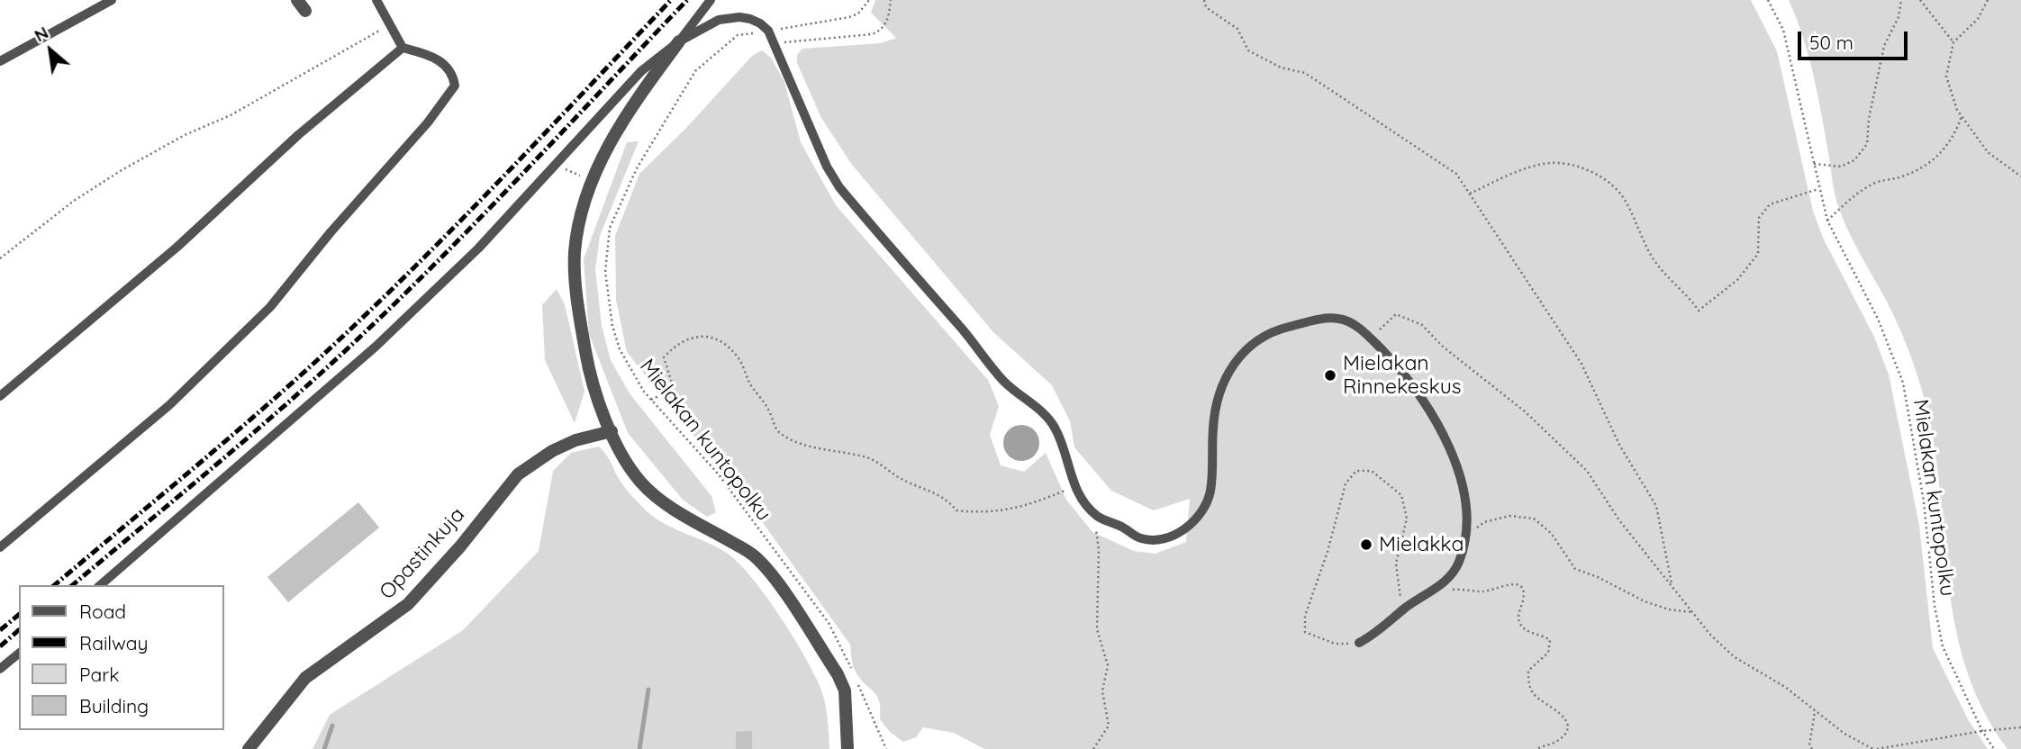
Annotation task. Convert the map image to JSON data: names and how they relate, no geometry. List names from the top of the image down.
{
  "streets": {
    "street": ["Opastinkuja"],
    "path": ["Mielakan kuntopolku"]
  },
  "places": ["Mielakan Rinnekeskus", "Mielakka"],
  "legend": [
    "Road",
    "Railway",
    "Park",
    "Building"
  ],
  "scale_bar": "50 m",
  "north": "top left"
}
